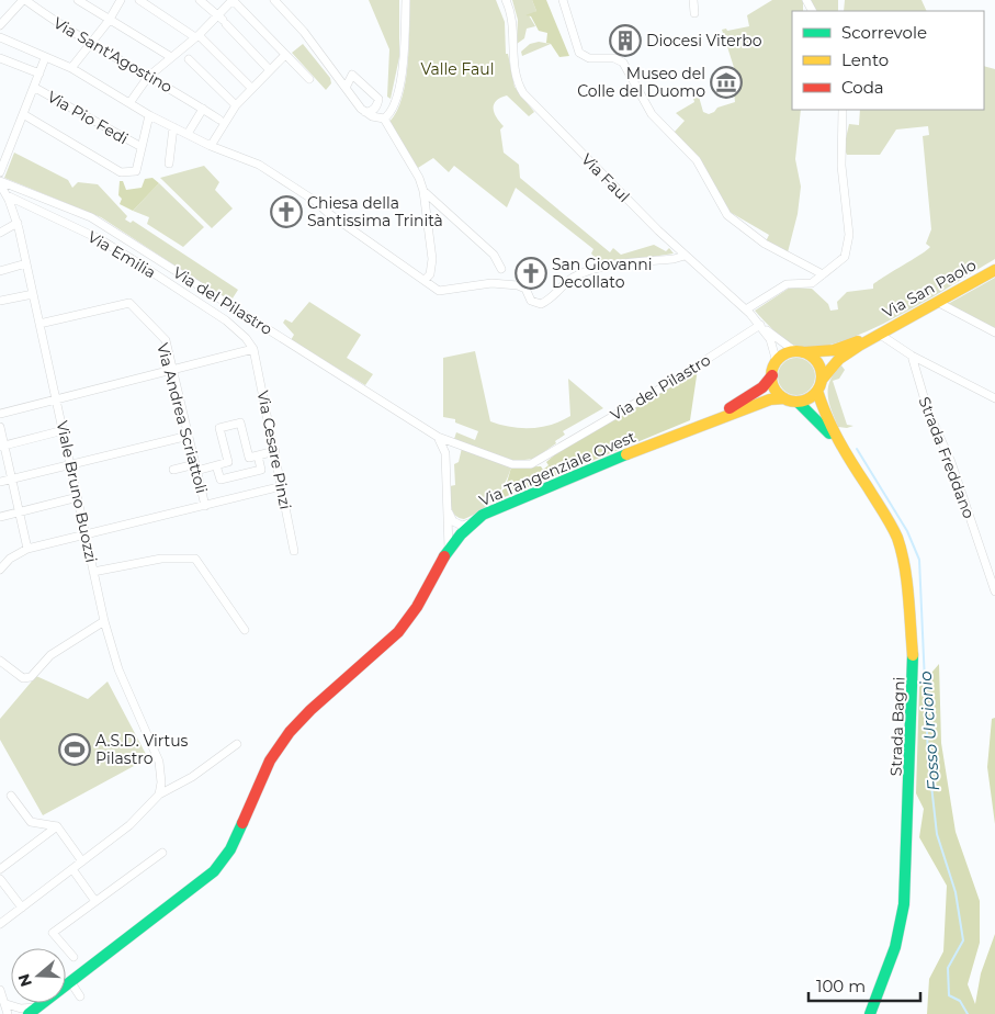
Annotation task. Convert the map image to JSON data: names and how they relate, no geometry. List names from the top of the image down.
{
  "streets": {
    "main road": ["Via San Paolo", "Via Tangenziale Ovest", "Strada Bagni"],
    "street": [
      "Via Sant'Agostino",
      "Via Pio Fedi",
      "Via Faul",
      "Via Emilia",
      "Via del Pilastro",
      "Via Andrea Scriattoli",
      "Via Cesare Pinzi",
      "Strada Freddano",
      "Viale Bruno Buozzi"
    ]
  },
  "crossings": [
    ["Via Faul", "Via San Paolo"],
    ["Via Faul", "Via del Pilastro"],
    ["Via Faul", "Via Tangenziale Ovest"],
    ["Via Faul", "Strada Bagni"],
    ["Via Emilia", "Via del Pilastro"],
    ["Via Emilia", "Via Cesare Pinzi"],
    ["Via Emilia", "Viale Bruno Buozzi"],
    ["Via San Paolo", "Via Tangenziale Ovest"],
    ["Via San Paolo", "Strada Bagni"],
    ["Via del Pilastro", "Viale Bruno Buozzi"],
    ["Via Andrea Scriattoli", "Viale Bruno Buozzi"],
    ["Via Tangenziale Ovest", "Strada Bagni"]
  ],
  "water": ["Fosso Urcionio"],
  "parks": ["Valle Faul"],
  "places": {
    "building": ["Diocesi Viterbo"],
    "museum": ["Museo del Colle del Duomo"],
    "church": ["Chiesa della Santissima Trinità", "San Giovanni Decollato"],
    "sports": ["A.S.D. Virtus Pilastro"]
  },
  "legend": ["Scorrevole", "Lento", "Coda"],
  "scale_bar": "100 m",
  "north": "left"
}
